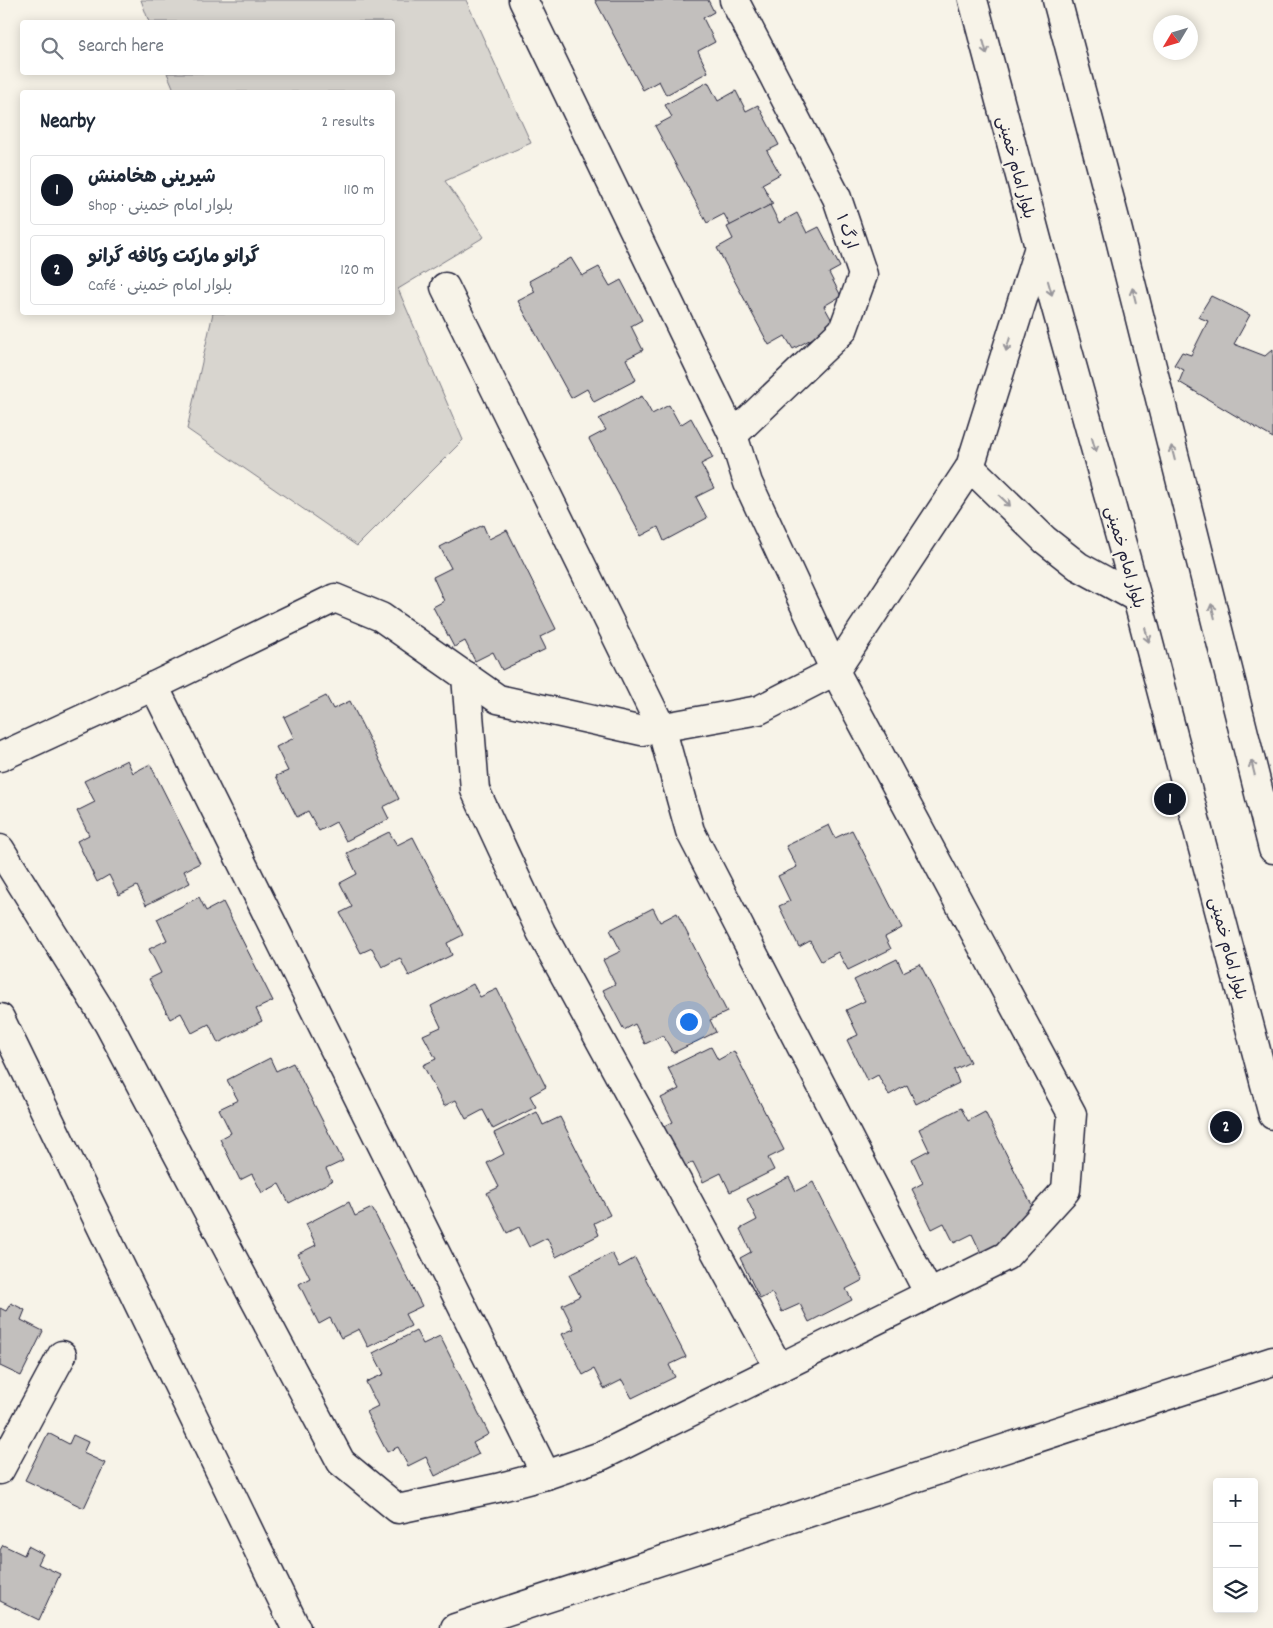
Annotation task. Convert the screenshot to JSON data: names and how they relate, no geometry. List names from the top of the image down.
{
  "streets": {
    "street": ["بلوار امام خمینی", "ارگ ۱"]
  },
  "north": "bottom left",
  "page": {
    "search": "Search here",
    "heading": ["Nearby", "2 results"],
    "list": [
      {
        "mark": "1",
        "name": "شیرینی هخامنش",
        "note": "Shop · بلوار امام خمینی",
        "value": "110 m"
      },
      {
        "mark": "2",
        "name": "گرانو مارکت وکافه گرانو",
        "note": "Café · بلوار امام خمینی",
        "value": "120 m"
      }
    ],
    "pins": ["1", "2"],
    "map_buttons": ["+", "−"]
  }
}
